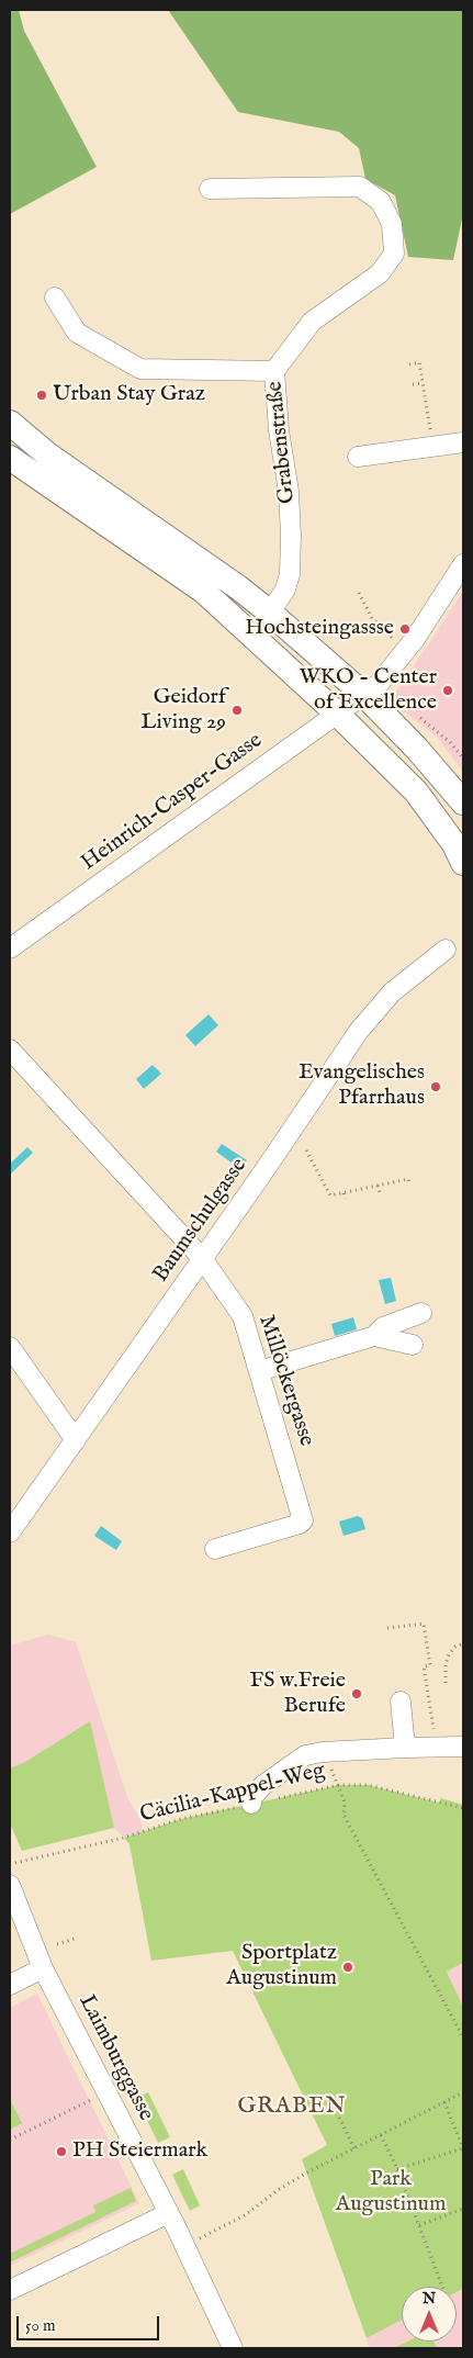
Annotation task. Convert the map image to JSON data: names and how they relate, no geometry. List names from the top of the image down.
{
  "streets": {
    "street": [
      "Grabenstraße",
      "Heinrich-Casper-Gasse",
      "Baumschulgasse",
      "Millöckergasse",
      "Laimburggasse"
    ],
    "path": ["Cäcilia-Kappel-Weg"]
  },
  "crossings": [
    ["Baumschulgasse", "Millöckergasse"]
  ],
  "districts": ["GRABEN"],
  "parks": ["Park Augustinum"],
  "places": [
    "Urban Stay Graz",
    "Hochsteingassse",
    "WKO - Center of Excellence",
    "Geidorf Living 29",
    "Evangelisches Pfarrhaus",
    "FS w.Freie Berufe",
    "Sportplatz Augustinum",
    "PH Steiermark"
  ],
  "scale_bar": "50 m",
  "north": "top"
}
